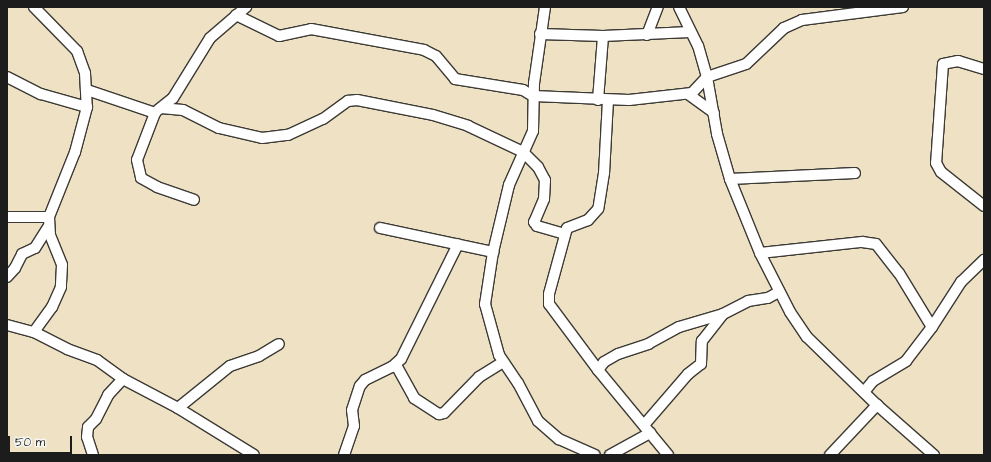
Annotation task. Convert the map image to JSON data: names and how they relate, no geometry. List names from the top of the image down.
{
  "scale_bar": "50 m"
}
